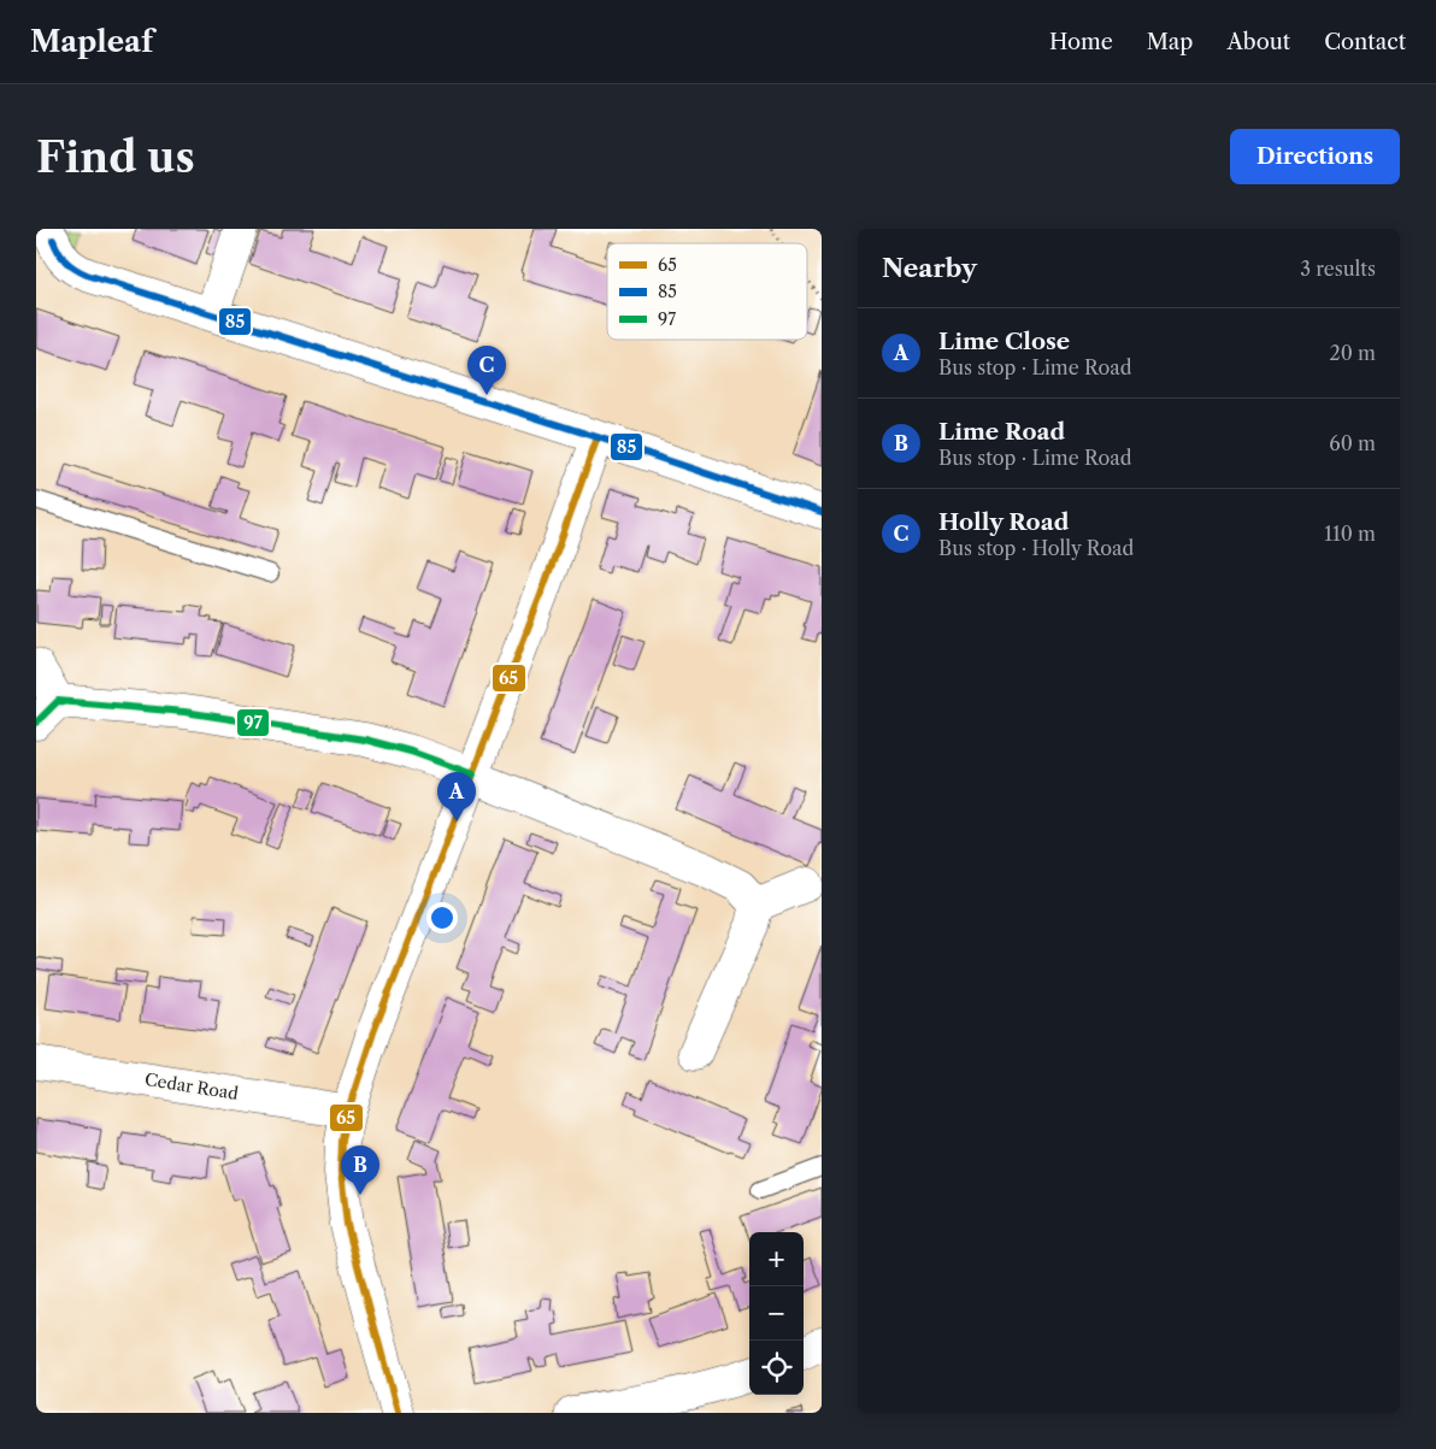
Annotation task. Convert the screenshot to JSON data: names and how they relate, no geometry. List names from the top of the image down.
{
  "streets": {
    "street": ["Cedar Road"]
  },
  "lines": ["transit line 85", "transit line 65", "transit line 97"],
  "legend": ["65", "85", "97"],
  "page": {
    "header": "Mapleaf",
    "nav": [
      "Home",
      "Map",
      "About",
      "Contact"
    ],
    "buttons": "Directions",
    "title": "Find us",
    "heading": ["Nearby", "3 results"],
    "list": [
      {
        "mark": "A",
        "name": "Lime Close",
        "note": "Bus stop · Lime Road",
        "value": "20 m"
      },
      {
        "mark": "B",
        "name": "Lime Road",
        "note": "Bus stop · Lime Road",
        "value": "60 m"
      },
      {
        "mark": "C",
        "name": "Holly Road",
        "note": "Bus stop · Holly Road",
        "value": "110 m"
      }
    ],
    "pins": ["C", "A", "B"],
    "map_buttons": ["+", "−"]
  }
}
